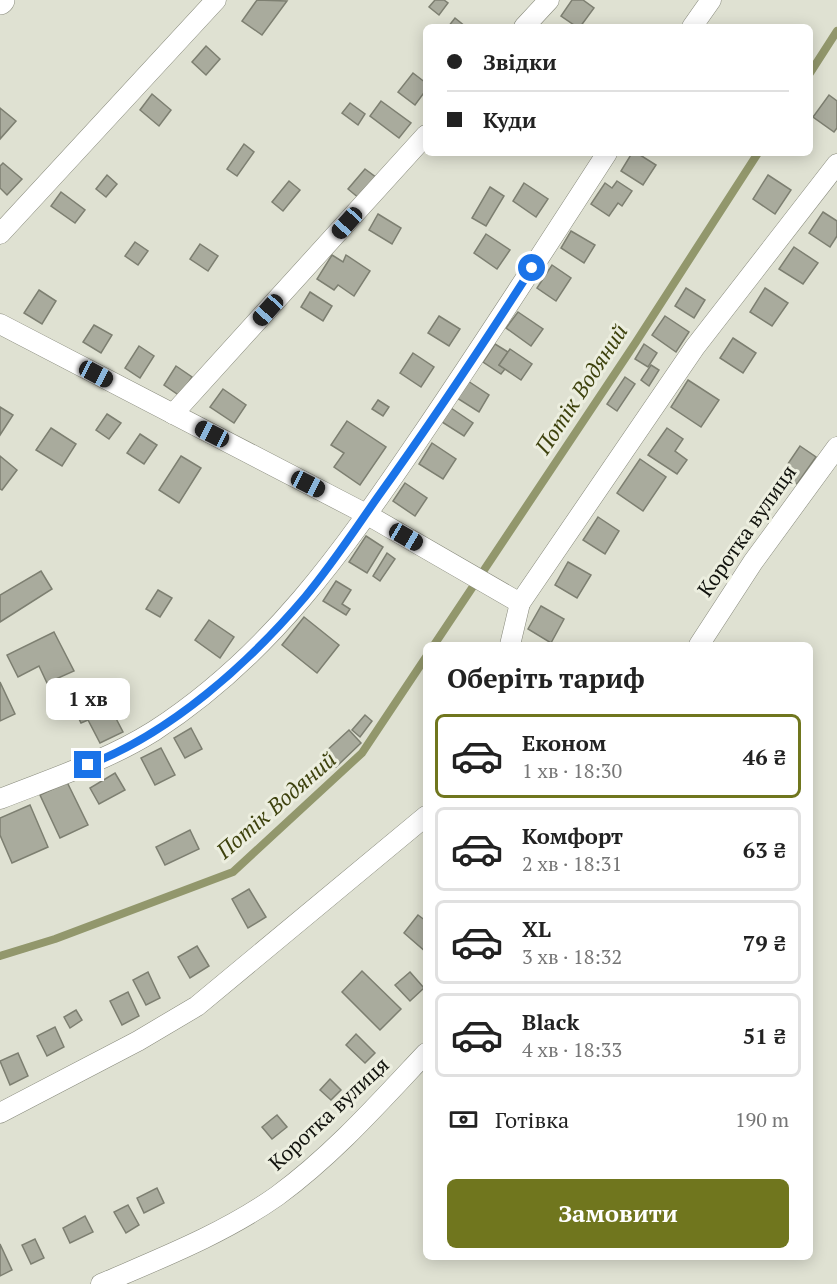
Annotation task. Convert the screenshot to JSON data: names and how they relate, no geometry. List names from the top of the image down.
{
  "streets": {
    "street": ["Коротка вулиця"]
  },
  "water": ["Потік Водяний"],
  "page": {
    "banner": ["Звідки", "Куди"],
    "heading": "Оберіть тариф",
    "bubble": "1 хв",
    "list": [
      {
        "name": "Економ",
        "note": "1 хв · 18:30",
        "value": "46 ₴"
      },
      {
        "name": "Комфорт",
        "note": "2 хв · 18:31",
        "value": "63 ₴"
      },
      {
        "name": "XL",
        "note": "3 хв · 18:32",
        "value": "79 ₴"
      },
      {
        "name": "Black",
        "note": "4 хв · 18:33",
        "value": "51 ₴"
      }
    ],
    "pay": ["Готівка", "190 m"],
    "buttons": "Замовити"
  }
}
